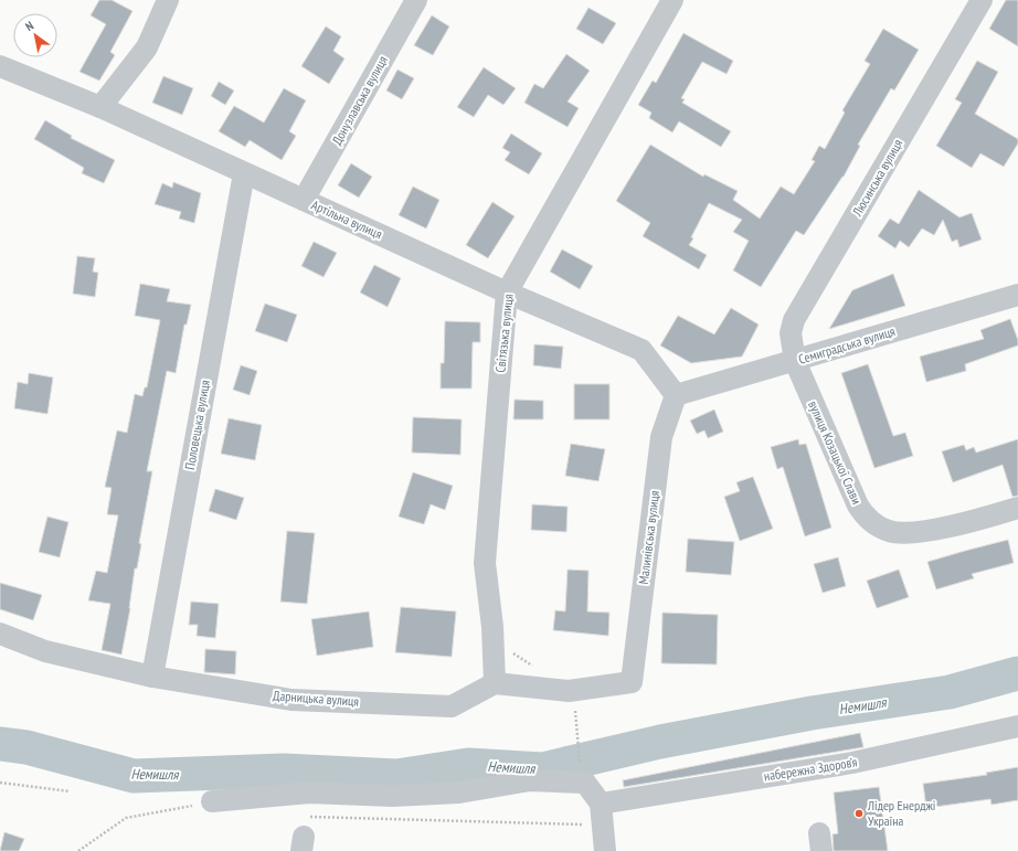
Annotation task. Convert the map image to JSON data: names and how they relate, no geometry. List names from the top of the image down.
{
  "streets": {
    "street": [
      "Донузлавська вулиця",
      "Люсинська вулиця",
      "Артільна вулиця",
      "Світязька вулиця",
      "Семиградська вулиця",
      "Половецька вулиця",
      "вулиця Козацької Слави",
      "Малинівська вулиця",
      "Дарницька вулиця",
      "набережна Здоров’я"
    ]
  },
  "crossings": [
    ["Донузлавська вулиця", "Артільна вулиця"],
    ["Люсинська вулиця", "Семиградська вулиця"],
    ["Люсинська вулиця", "вулиця Козацької Слави"],
    ["Артільна вулиця", "Світязька вулиця"],
    ["Артільна вулиця", "Семиградська вулиця"],
    ["Артільна вулиця", "Половецька вулиця"],
    ["Артільна вулиця", "Малинівська вулиця"],
    ["Світязька вулиця", "Малинівська вулиця"],
    ["Світязька вулиця", "Дарницька вулиця"],
    ["Семиградська вулиця", "вулиця Козацької Слави"],
    ["Семиградська вулиця", "Малинівська вулиця"],
    ["Половецька вулиця", "Дарницька вулиця"],
    ["Малинівська вулиця", "Дарницька вулиця"]
  ],
  "water": ["Немишля"],
  "places": ["Лідер Енерджі Україна"],
  "north": "top left"
}
